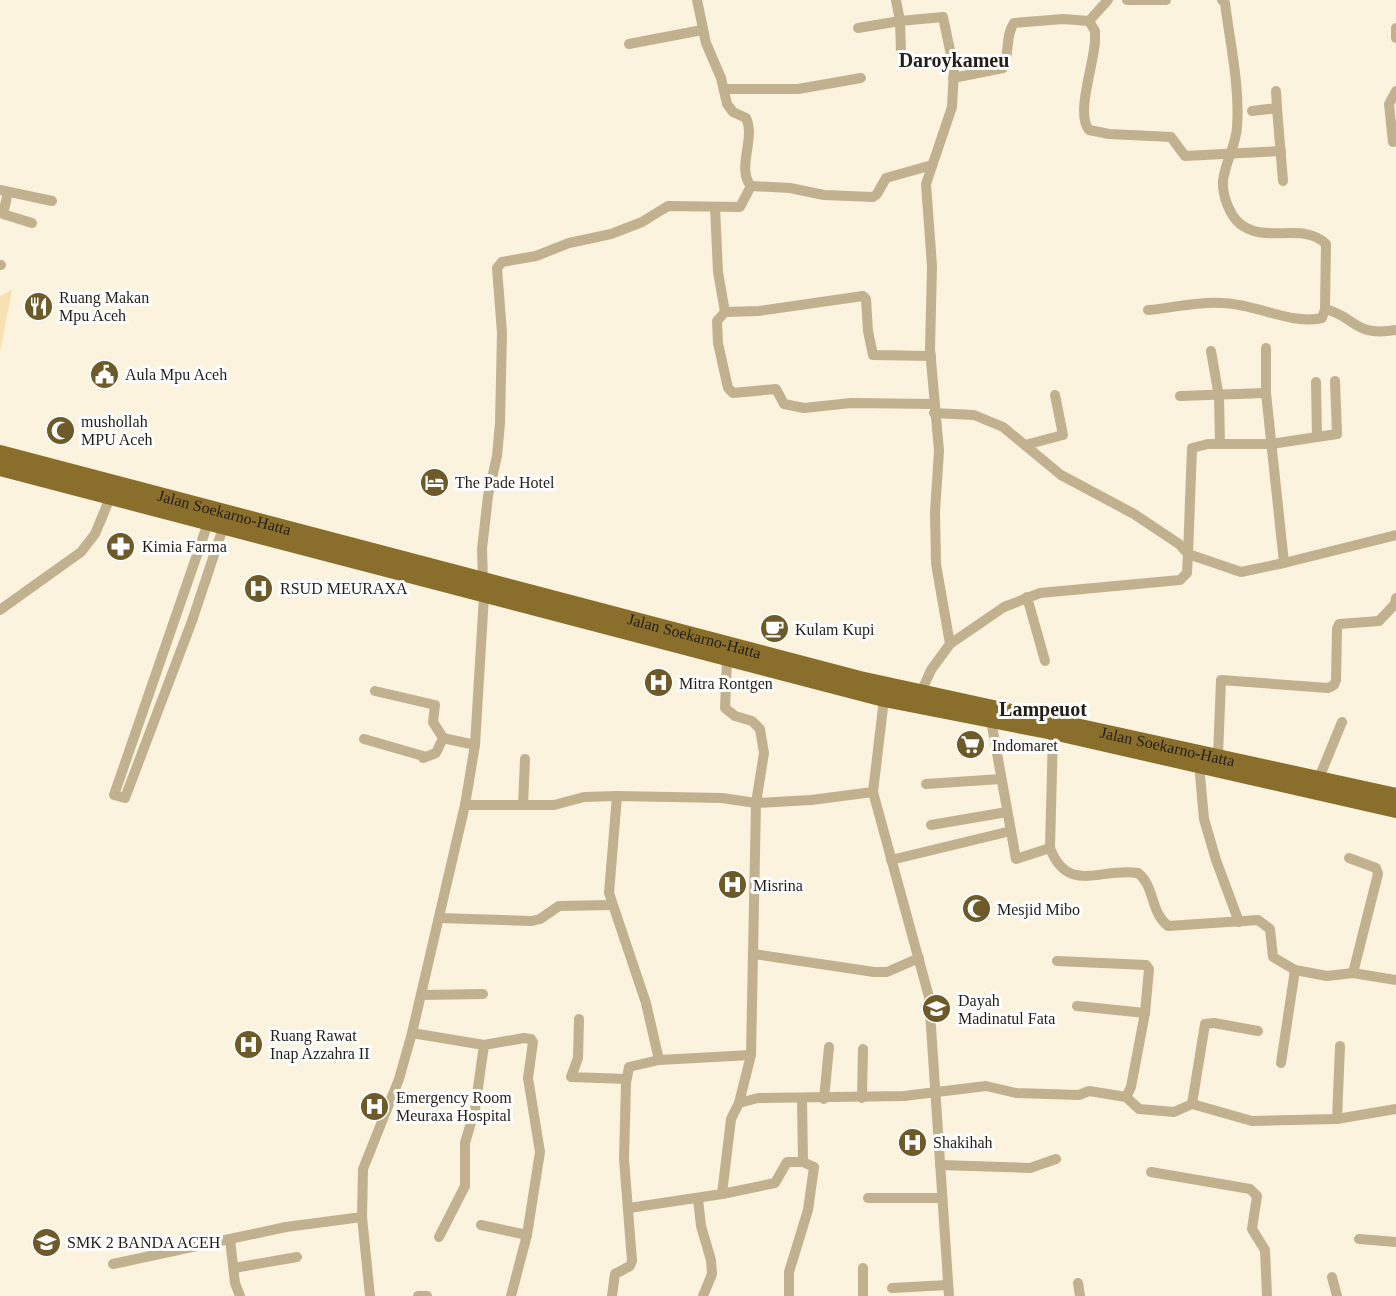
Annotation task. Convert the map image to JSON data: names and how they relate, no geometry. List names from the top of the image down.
{
  "streets": {
    "highway": ["Jalan Soekarno-Hatta"]
  },
  "districts": ["Daroykameu", "Lampeuot"],
  "places": {
    "restaurant": ["Ruang Makan Mpu Aceh"],
    "public building": ["Aula Mpu Aceh"],
    "mosque": ["mushollah MPU Aceh", "Mesjid Mibo"],
    "hotel": ["The Pade Hotel"],
    "pharmacy": ["Kimia Farma"],
    "hospital": [
      "RSUD MEURAXA",
      "Mitra Rontgen",
      "Misrina",
      "Ruang Rawat Inap Azzahra II",
      "Emergency Room Meuraxa Hospital",
      "Shakihah"
    ],
    "cafe": ["Kulam Kupi"],
    "supermarket": ["Indomaret"],
    "school or university": ["Dayah Madinatul Fata", "SMK 2 BANDA ACEH"]
  }
}
